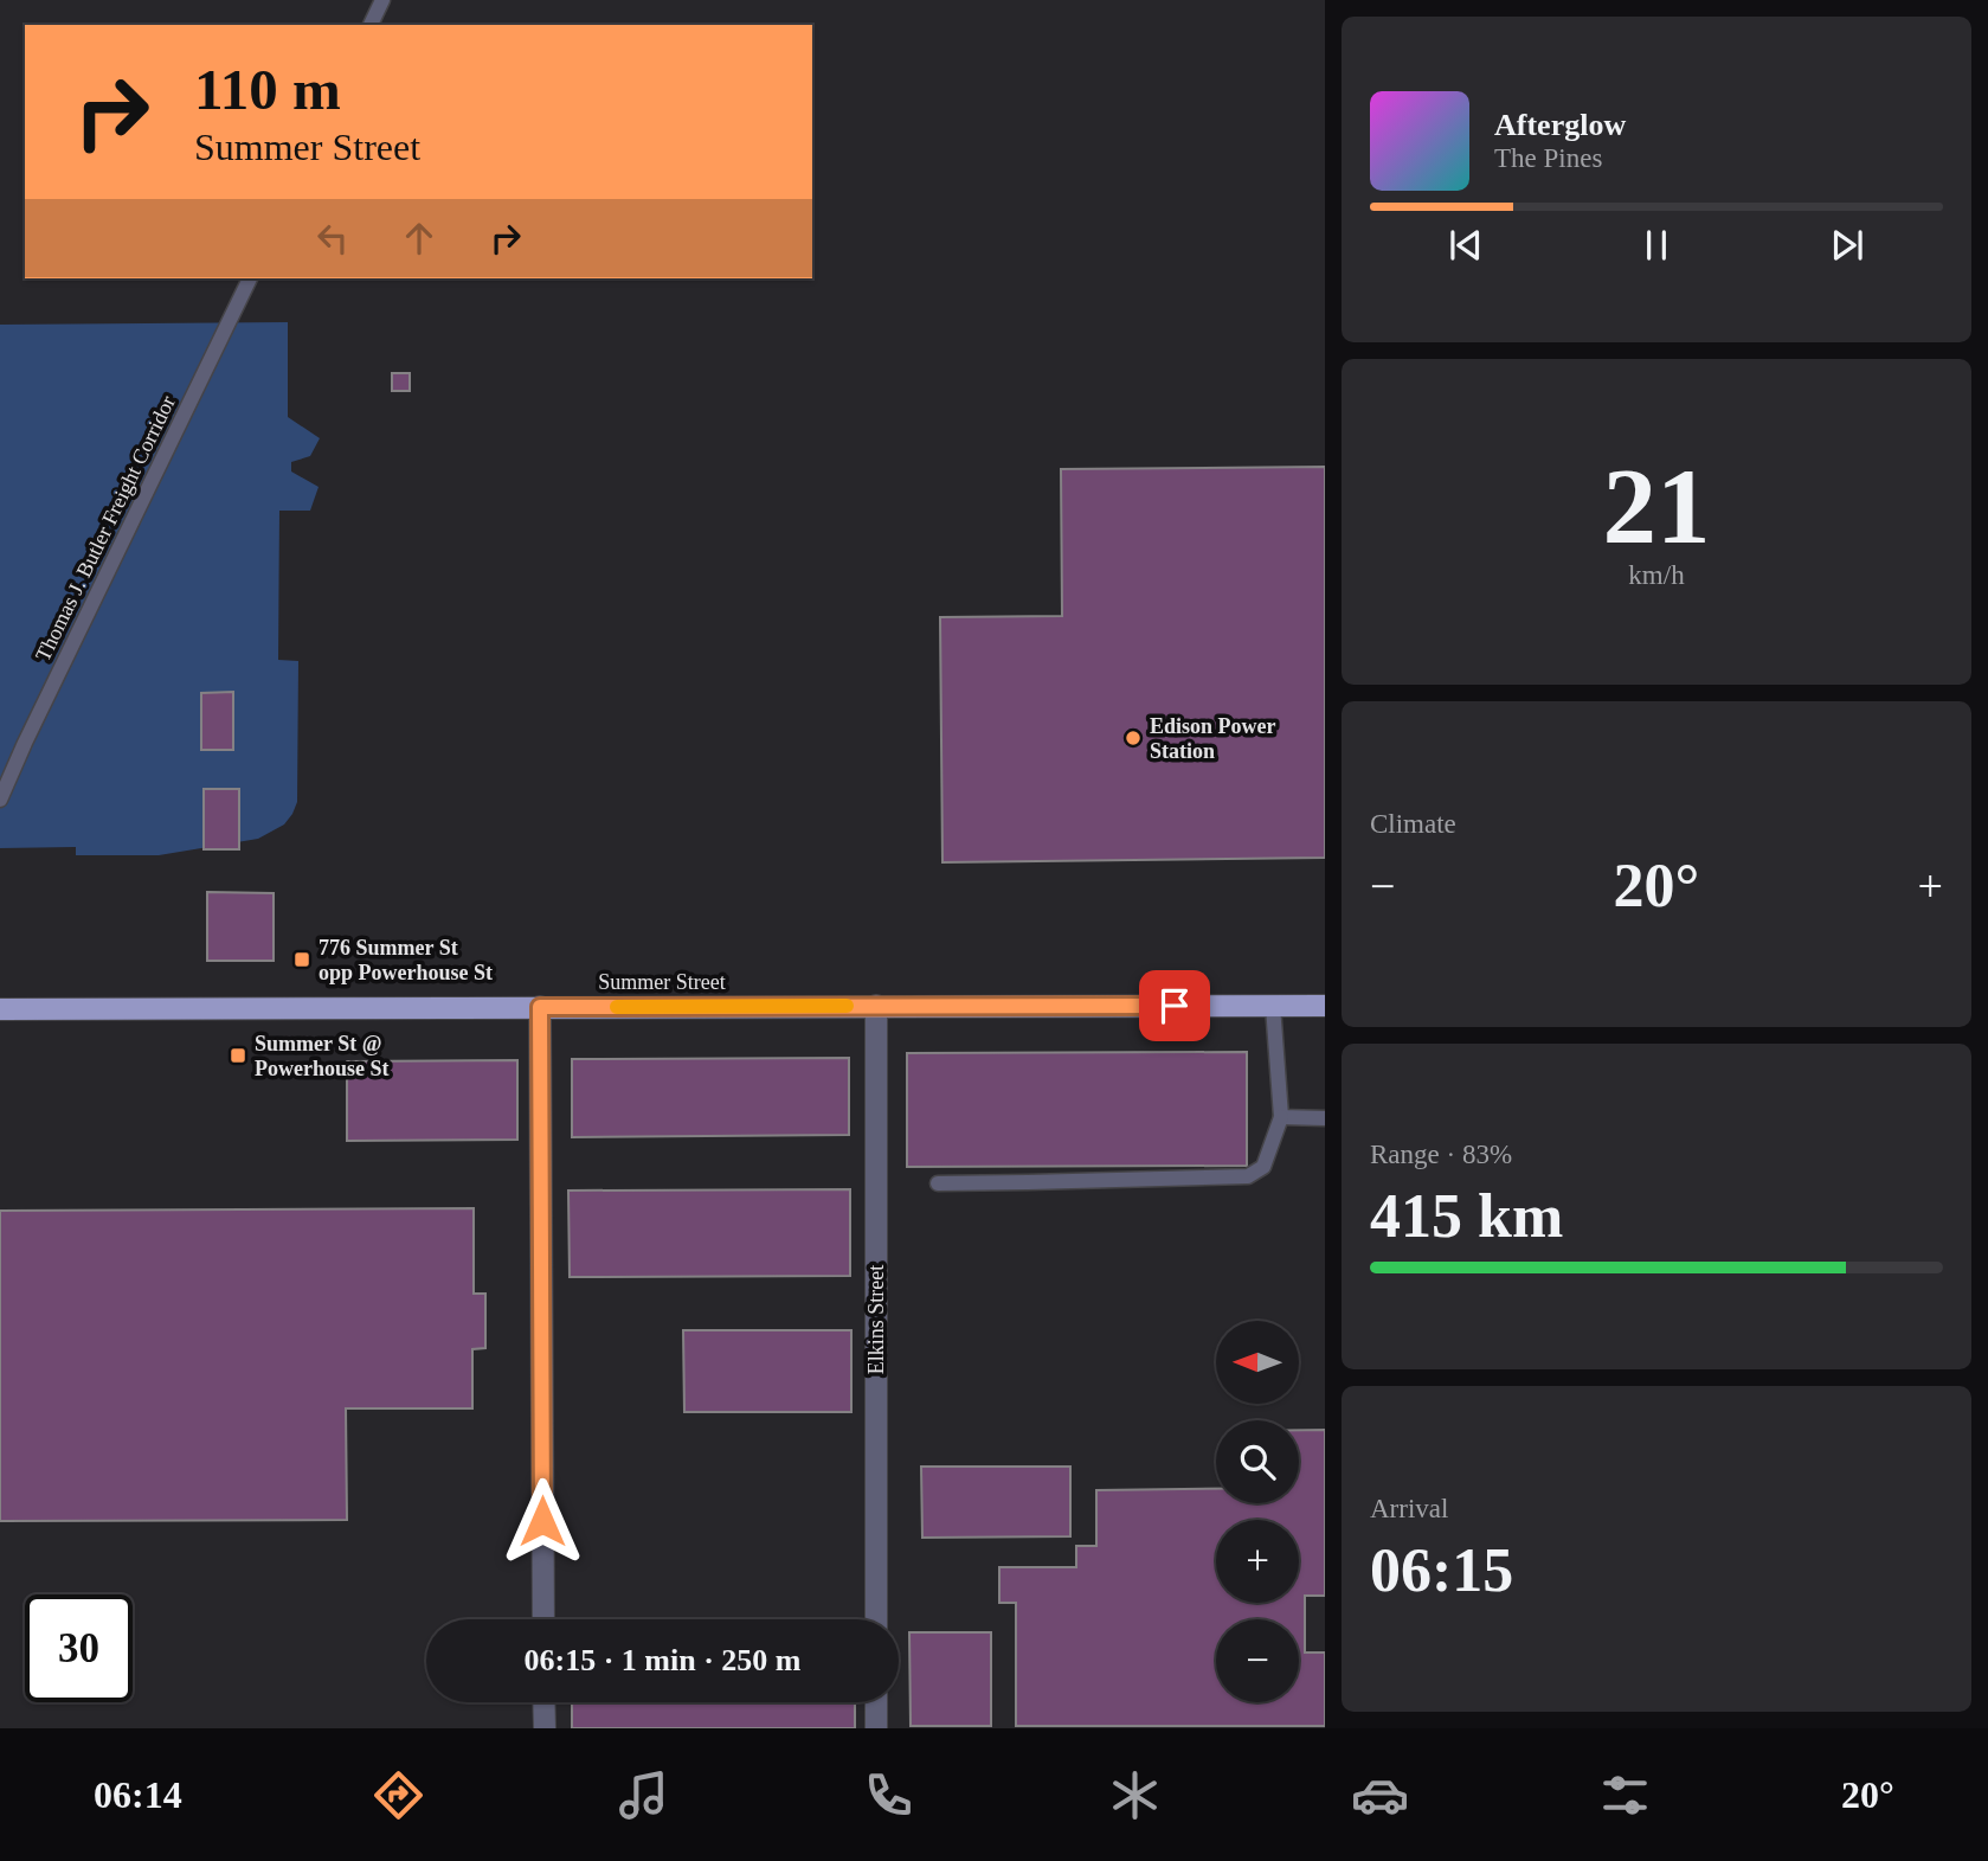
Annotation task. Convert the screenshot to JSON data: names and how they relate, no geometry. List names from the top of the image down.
{
  "streets": {
    "main road": ["Summer Street"],
    "street": ["Elkins Street"],
    "lane": ["Thomas J. Butler Freight Corridor"]
  },
  "crossings": [
    ["Summer Street", "Elkins Street"]
  ],
  "places": {
    "other": ["Edison Power Station"],
    "transit": ["776 Summer St opp Powerhouse St", "Summer St @ Powerhouse St"]
  },
  "north": "left",
  "page": {
    "turn": ["110 m", "Summer Street"],
    "song": ["Afterglow", "The Pines"],
    "tile": [
      ["21", "km/h"],
      "Climate",
      ["Range · 83%", "415 km"],
      ["Arrival", "06:15"]
    ],
    "heat": ["−", "20°", "+"],
    "map_buttons": ["+", "−"],
    "limit": "30",
    "trip": "06:15 · 1 min · 250 m",
    "tabs": ["06:14", "20°"]
  }
}
